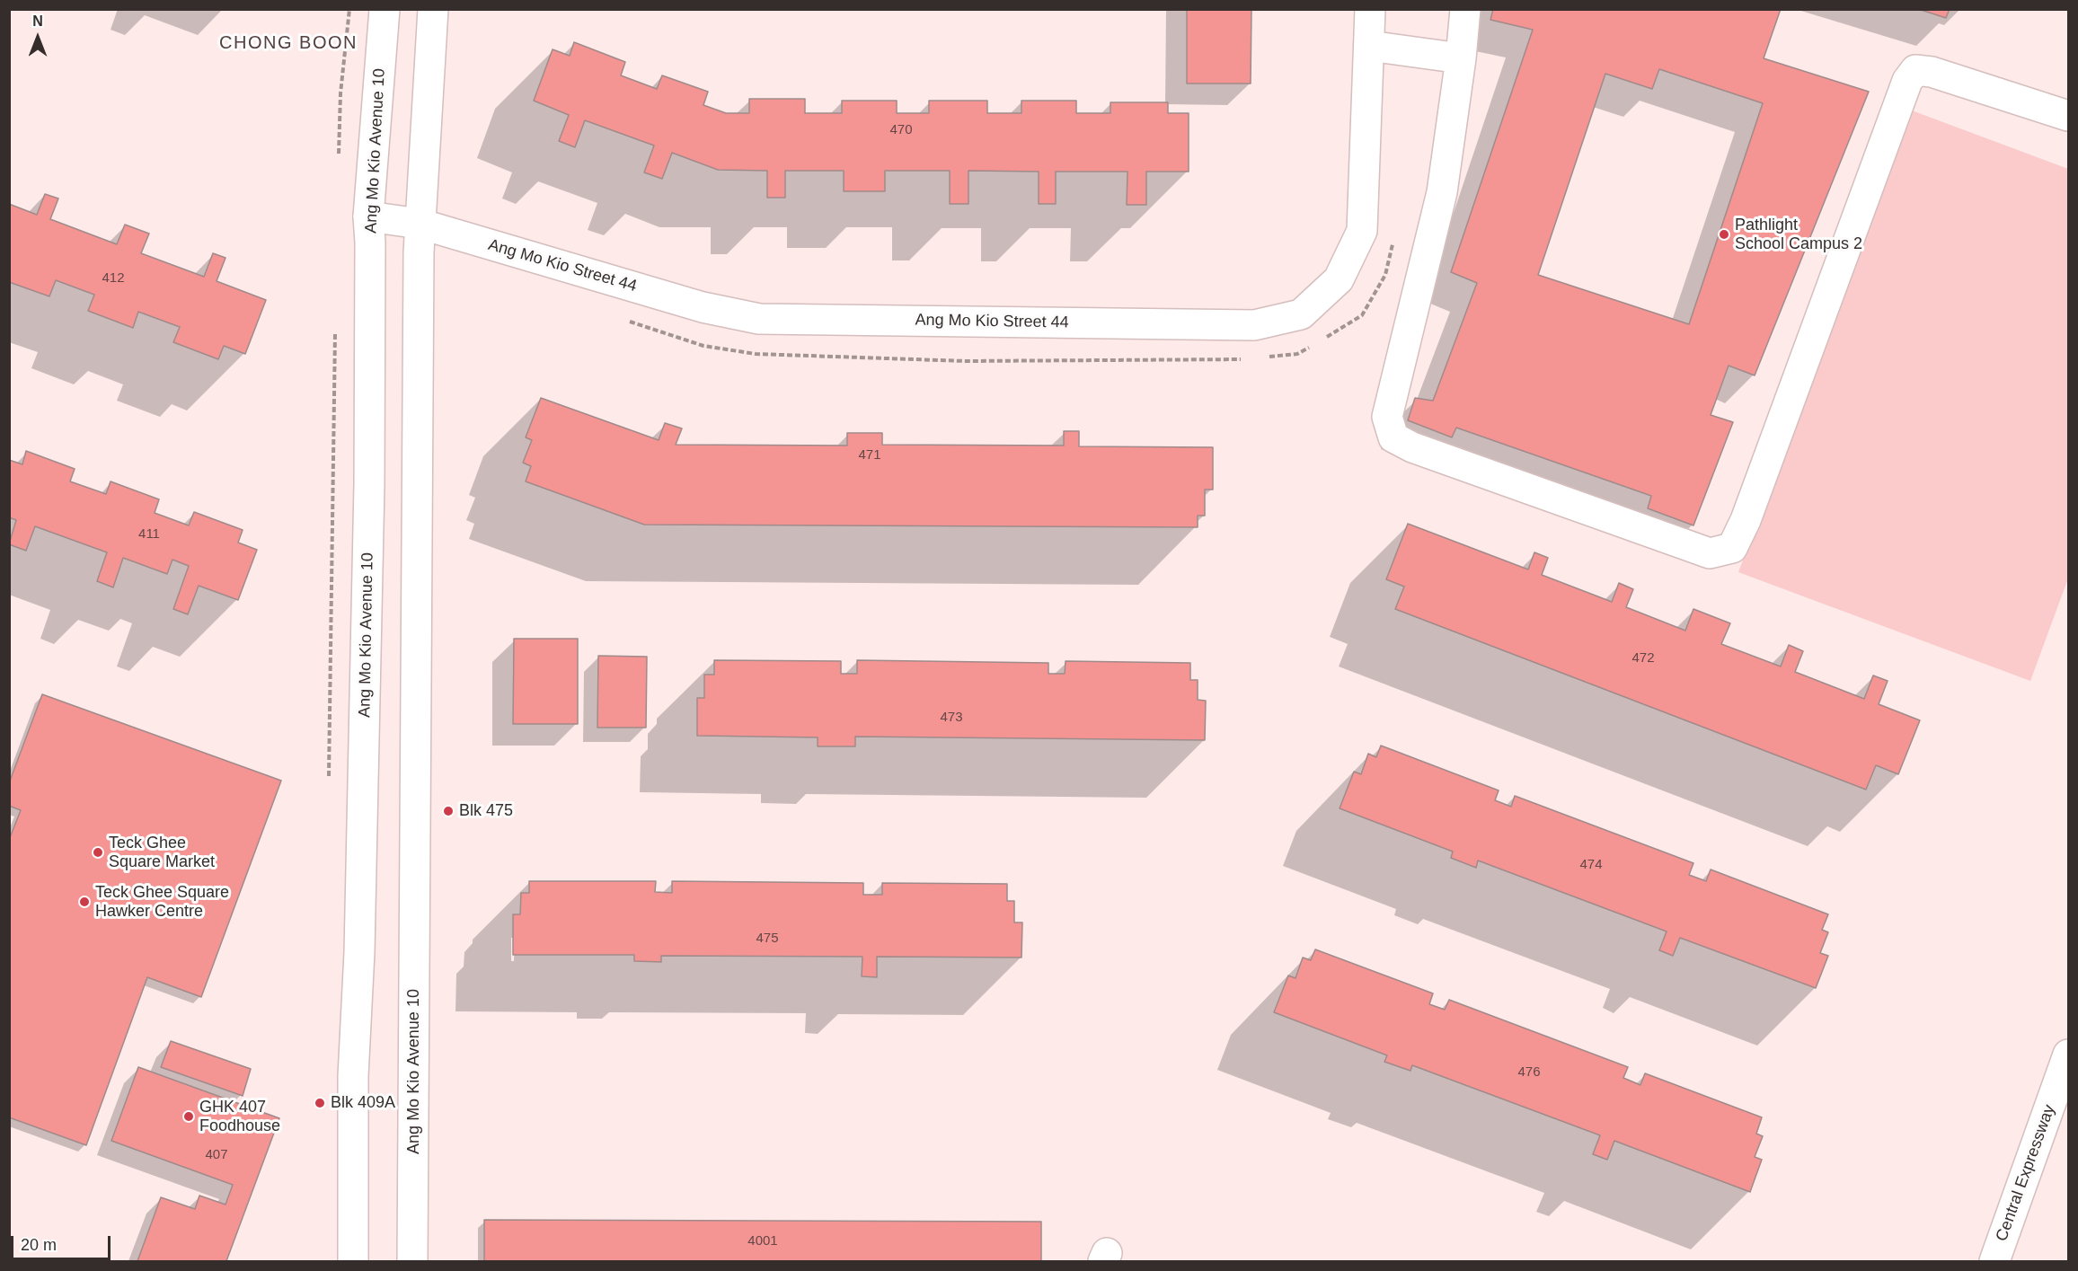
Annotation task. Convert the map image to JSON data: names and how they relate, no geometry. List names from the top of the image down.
{
  "streets": {
    "main road": ["Ang Mo Kio Avenue 10", "Ang Mo Kio Street 44", "Central Expressway"]
  },
  "crossings": [
    ["Ang Mo Kio Avenue 10", "Ang Mo Kio Street 44"]
  ],
  "districts": ["CHONG BOON"],
  "places": [
    "Pathlight School Campus 2",
    "Blk 475",
    "Teck Ghee Square Market",
    "Teck Ghee Square Hawker Centre",
    "Blk 409A",
    "GHK 407 Foodhouse"
  ],
  "house_numbers": [
    "470",
    "412",
    "471",
    "411",
    "472",
    "473",
    "474",
    "475",
    "476",
    "407",
    "4001"
  ],
  "scale_bar": "20 m",
  "north": "top"
}
